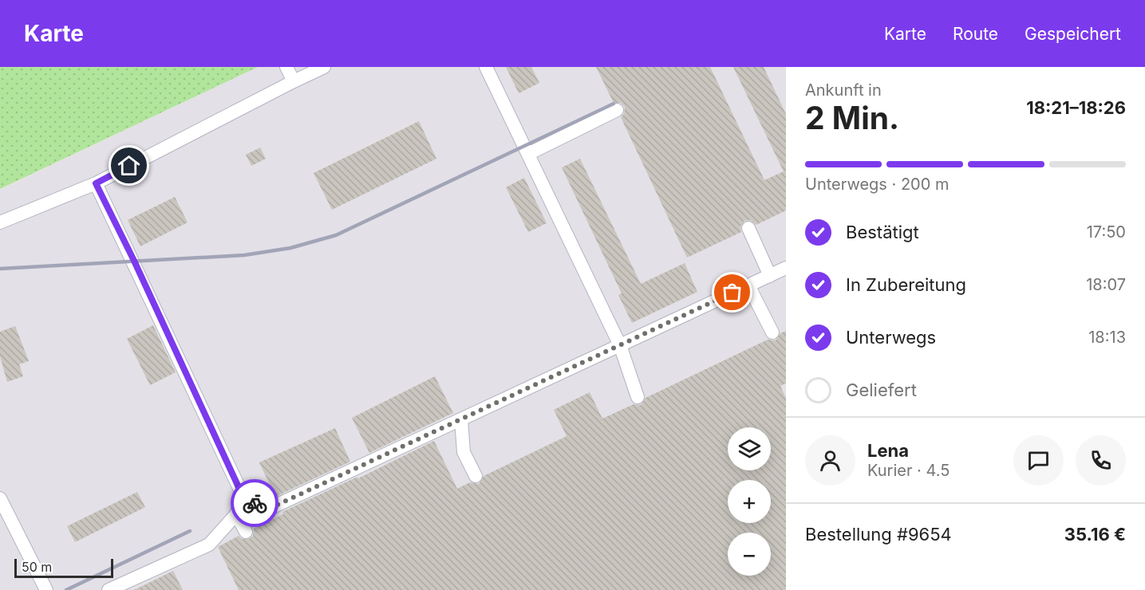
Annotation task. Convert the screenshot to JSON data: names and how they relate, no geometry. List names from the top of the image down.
{
  "scale_bar": "50 m",
  "page": {
    "header": "Karte",
    "nav": ["Karte", "Route", "Gespeichert"],
    "heading": ["2 Min.", "Ankunft in", "18:21–18:26"],
    "panel": [
      "Lena",
      "Kurier · 4.5",
      "Bestellung #9654",
      "35.16 €"
    ],
    "bar": "Unterwegs · 200 m",
    "list": [
      ["Bestätigt", "17:50"],
      ["In Zubereitung", "18:07"],
      ["Unterwegs", "18:13"],
      "Geliefert"
    ],
    "map_buttons": ["+", "−"],
    "scale": "50 m"
  }
}
